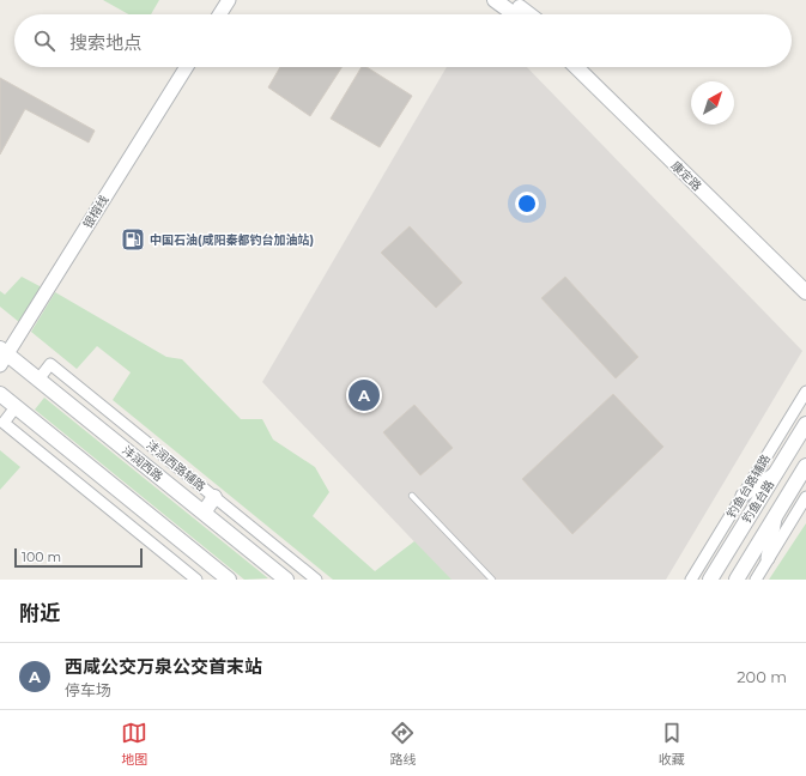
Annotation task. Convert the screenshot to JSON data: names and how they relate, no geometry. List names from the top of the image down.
{
  "streets": {
    "main road": ["康定路", "沣润西路", "钓鱼台路"],
    "street": ["银榕线", "沣润西路辅路", "钓鱼台路辅路"]
  },
  "crossings": [
    ["银榕线", "沣润西路"],
    ["沣润西路", "沣润西路辅路"]
  ],
  "places": {
    "fuel station": ["中国石油(咸阳秦都钓台加油站)"]
  },
  "scale_bar": "100 m",
  "north": "top right",
  "page": {
    "search": "搜索地点",
    "pins": "A",
    "scale": "100 m",
    "heading": "附近",
    "list": [
      {
        "mark": "A",
        "name": "西咸公交万泉公交首末站",
        "note": "停车场",
        "value": "200 m"
      }
    ],
    "nav": ["地图", "路线", "收藏"]
  }
}
